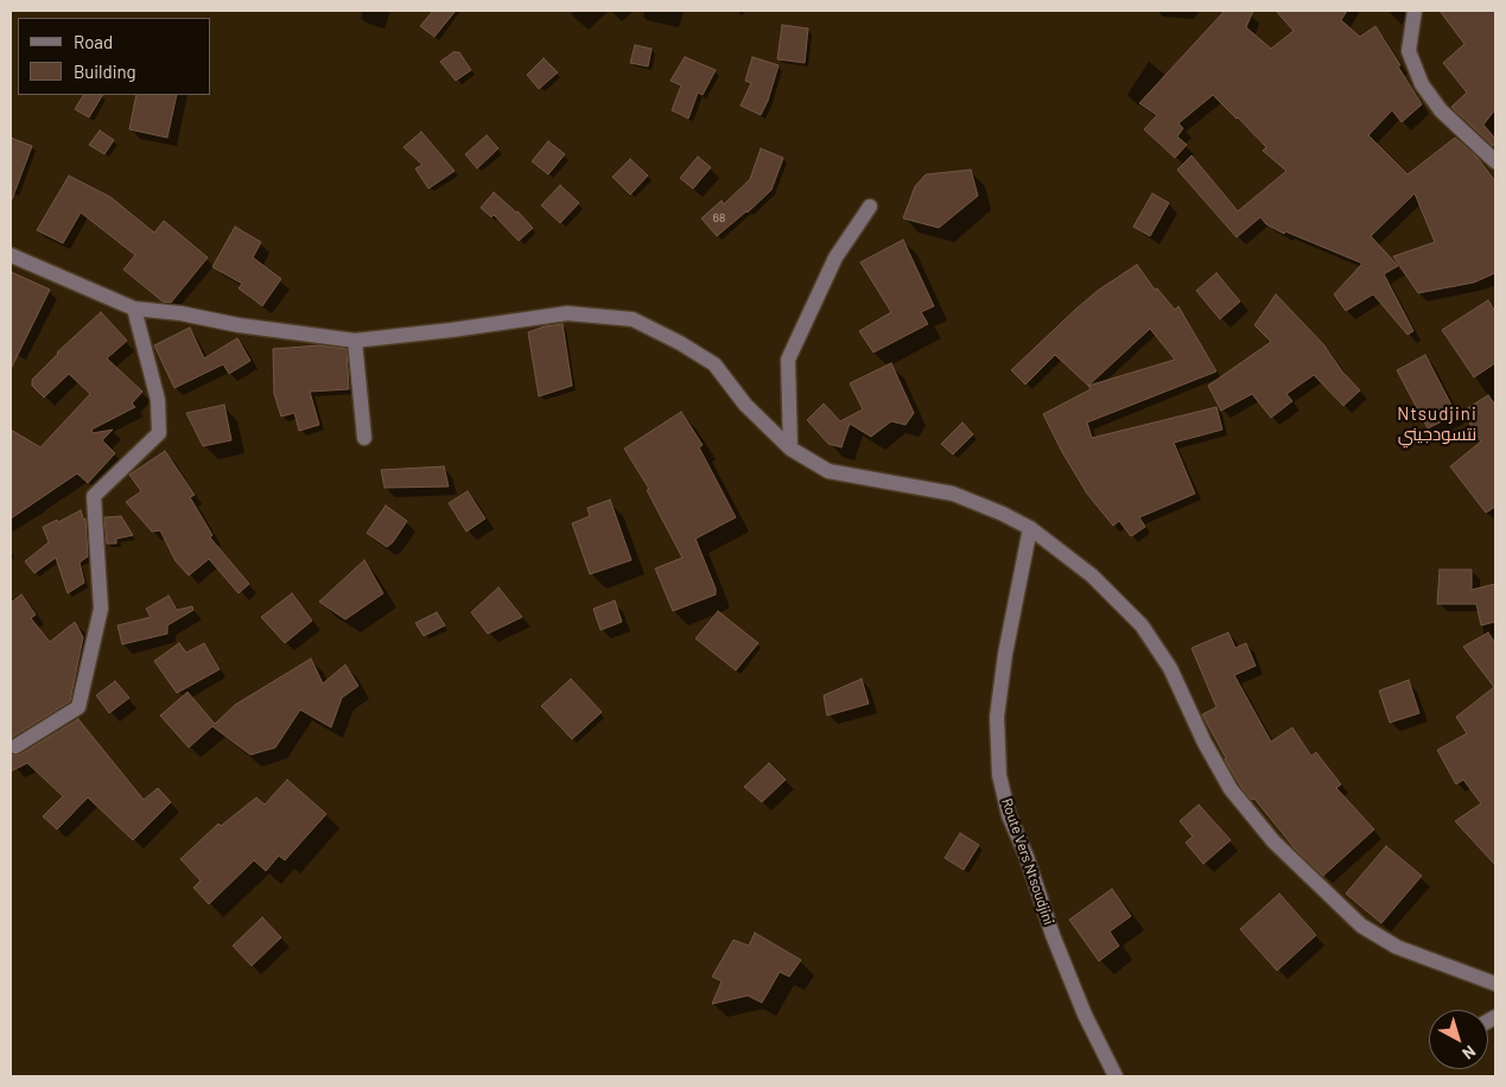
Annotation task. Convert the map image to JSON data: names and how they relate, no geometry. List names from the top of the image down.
{
  "streets": {
    "street": ["Route Vers Ntsoudjini"]
  },
  "districts": ["Ntsudjini نتسودجيني"],
  "house_numbers": ["68"],
  "legend": ["Road", "Building"],
  "north": "bottom right"
}
